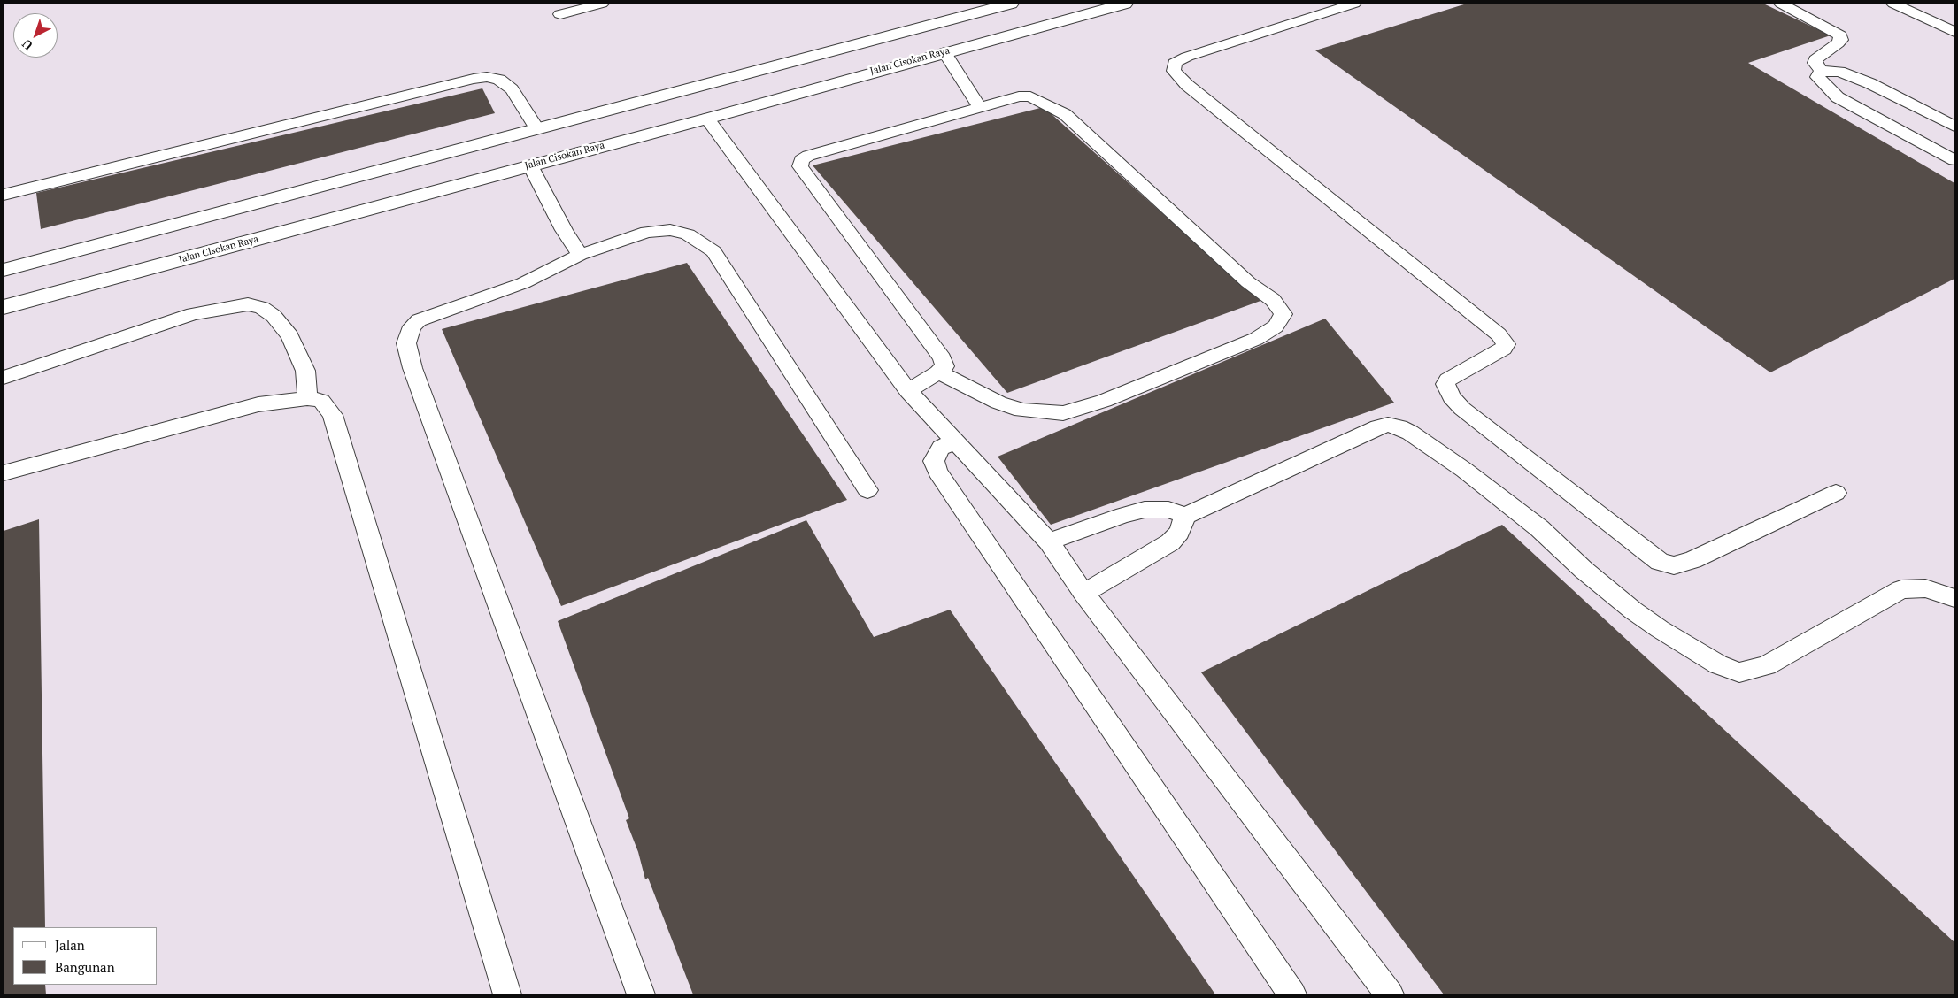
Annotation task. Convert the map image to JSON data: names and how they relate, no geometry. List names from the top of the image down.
{
  "streets": {
    "street": ["Jalan Cisokan Raya"]
  },
  "legend": ["Jalan", "Bangunan"],
  "north": "bottom left"
}
